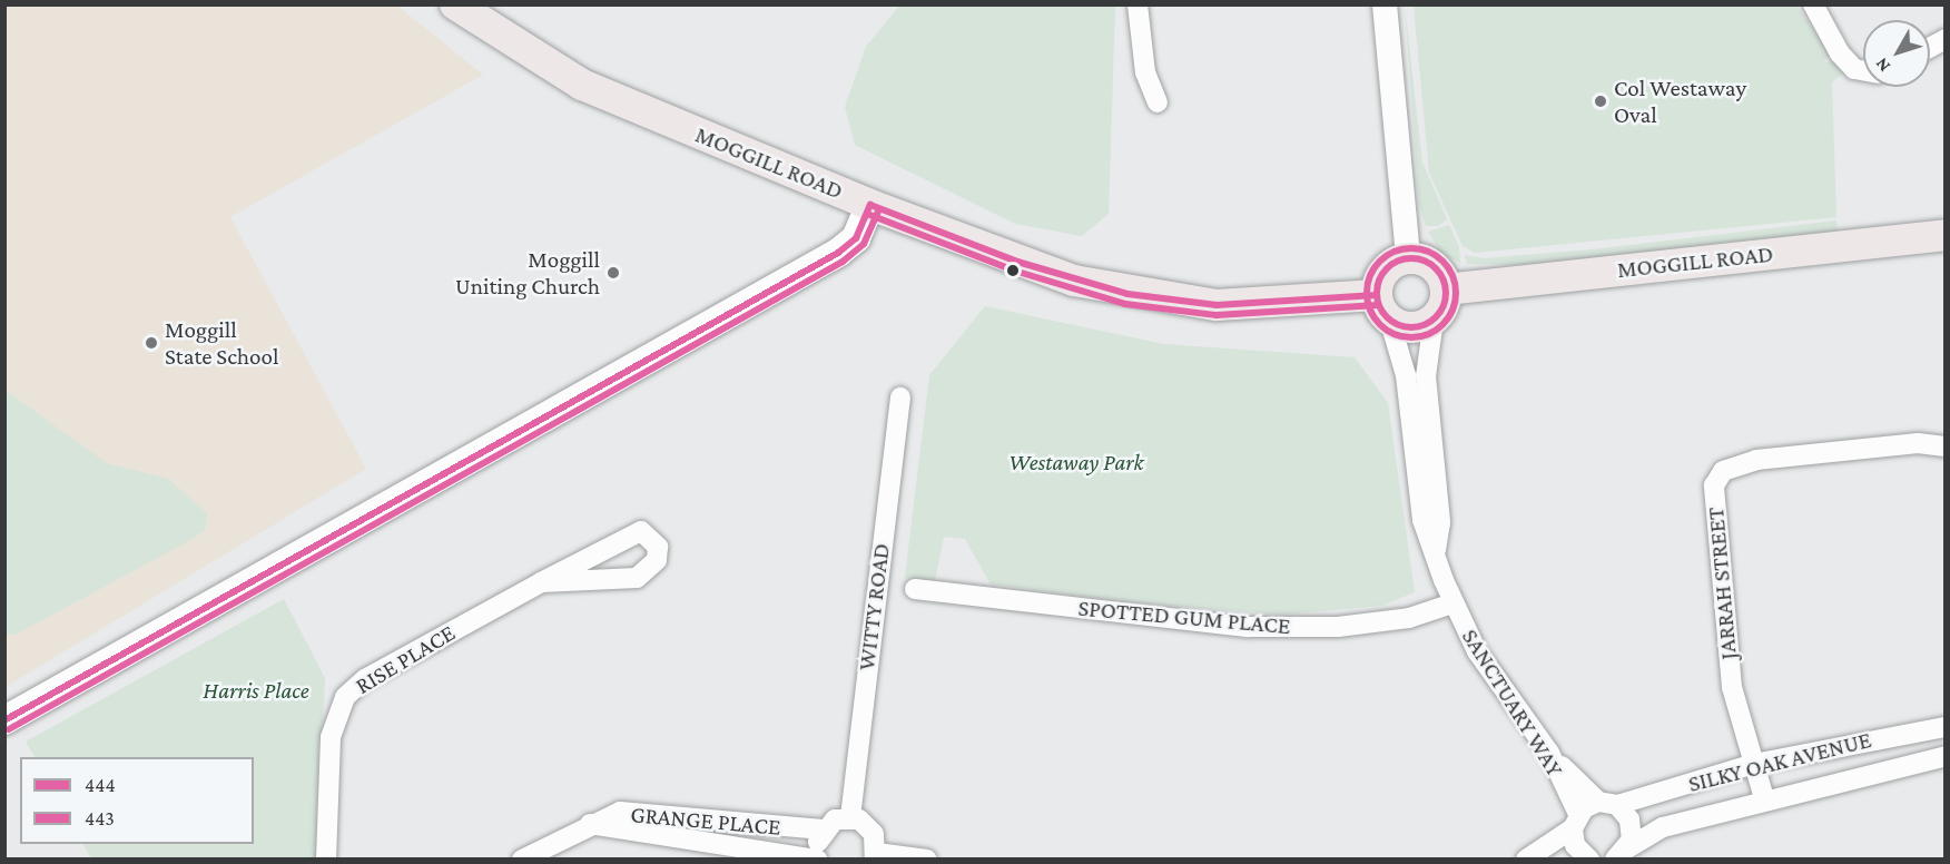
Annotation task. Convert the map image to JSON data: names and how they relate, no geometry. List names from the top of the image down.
{
  "streets": {
    "main road": ["MOGGILL ROAD"],
    "street": [
      "JARRAH STREET",
      "WITTY ROAD",
      "SPOTTED GUM PLACE",
      "RISE PLACE",
      "SANCTUARY WAY",
      "SILKY OAK AVENUE",
      "GRANGE PLACE"
    ]
  },
  "crossings": [
    ["MOGGILL ROAD", "SANCTUARY WAY"],
    ["JARRAH STREET", "SILKY OAK AVENUE"],
    ["SPOTTED GUM PLACE", "SANCTUARY WAY"],
    ["SANCTUARY WAY", "SILKY OAK AVENUE"]
  ],
  "parks": ["Westaway Park", "Harris Place"],
  "places": ["Col Westaway Oval", "Moggill Uniting Church", "Moggill State School"],
  "lines": ["transit line 444", "transit line 443"],
  "legend": ["444", "443"],
  "north": "bottom left"
}
